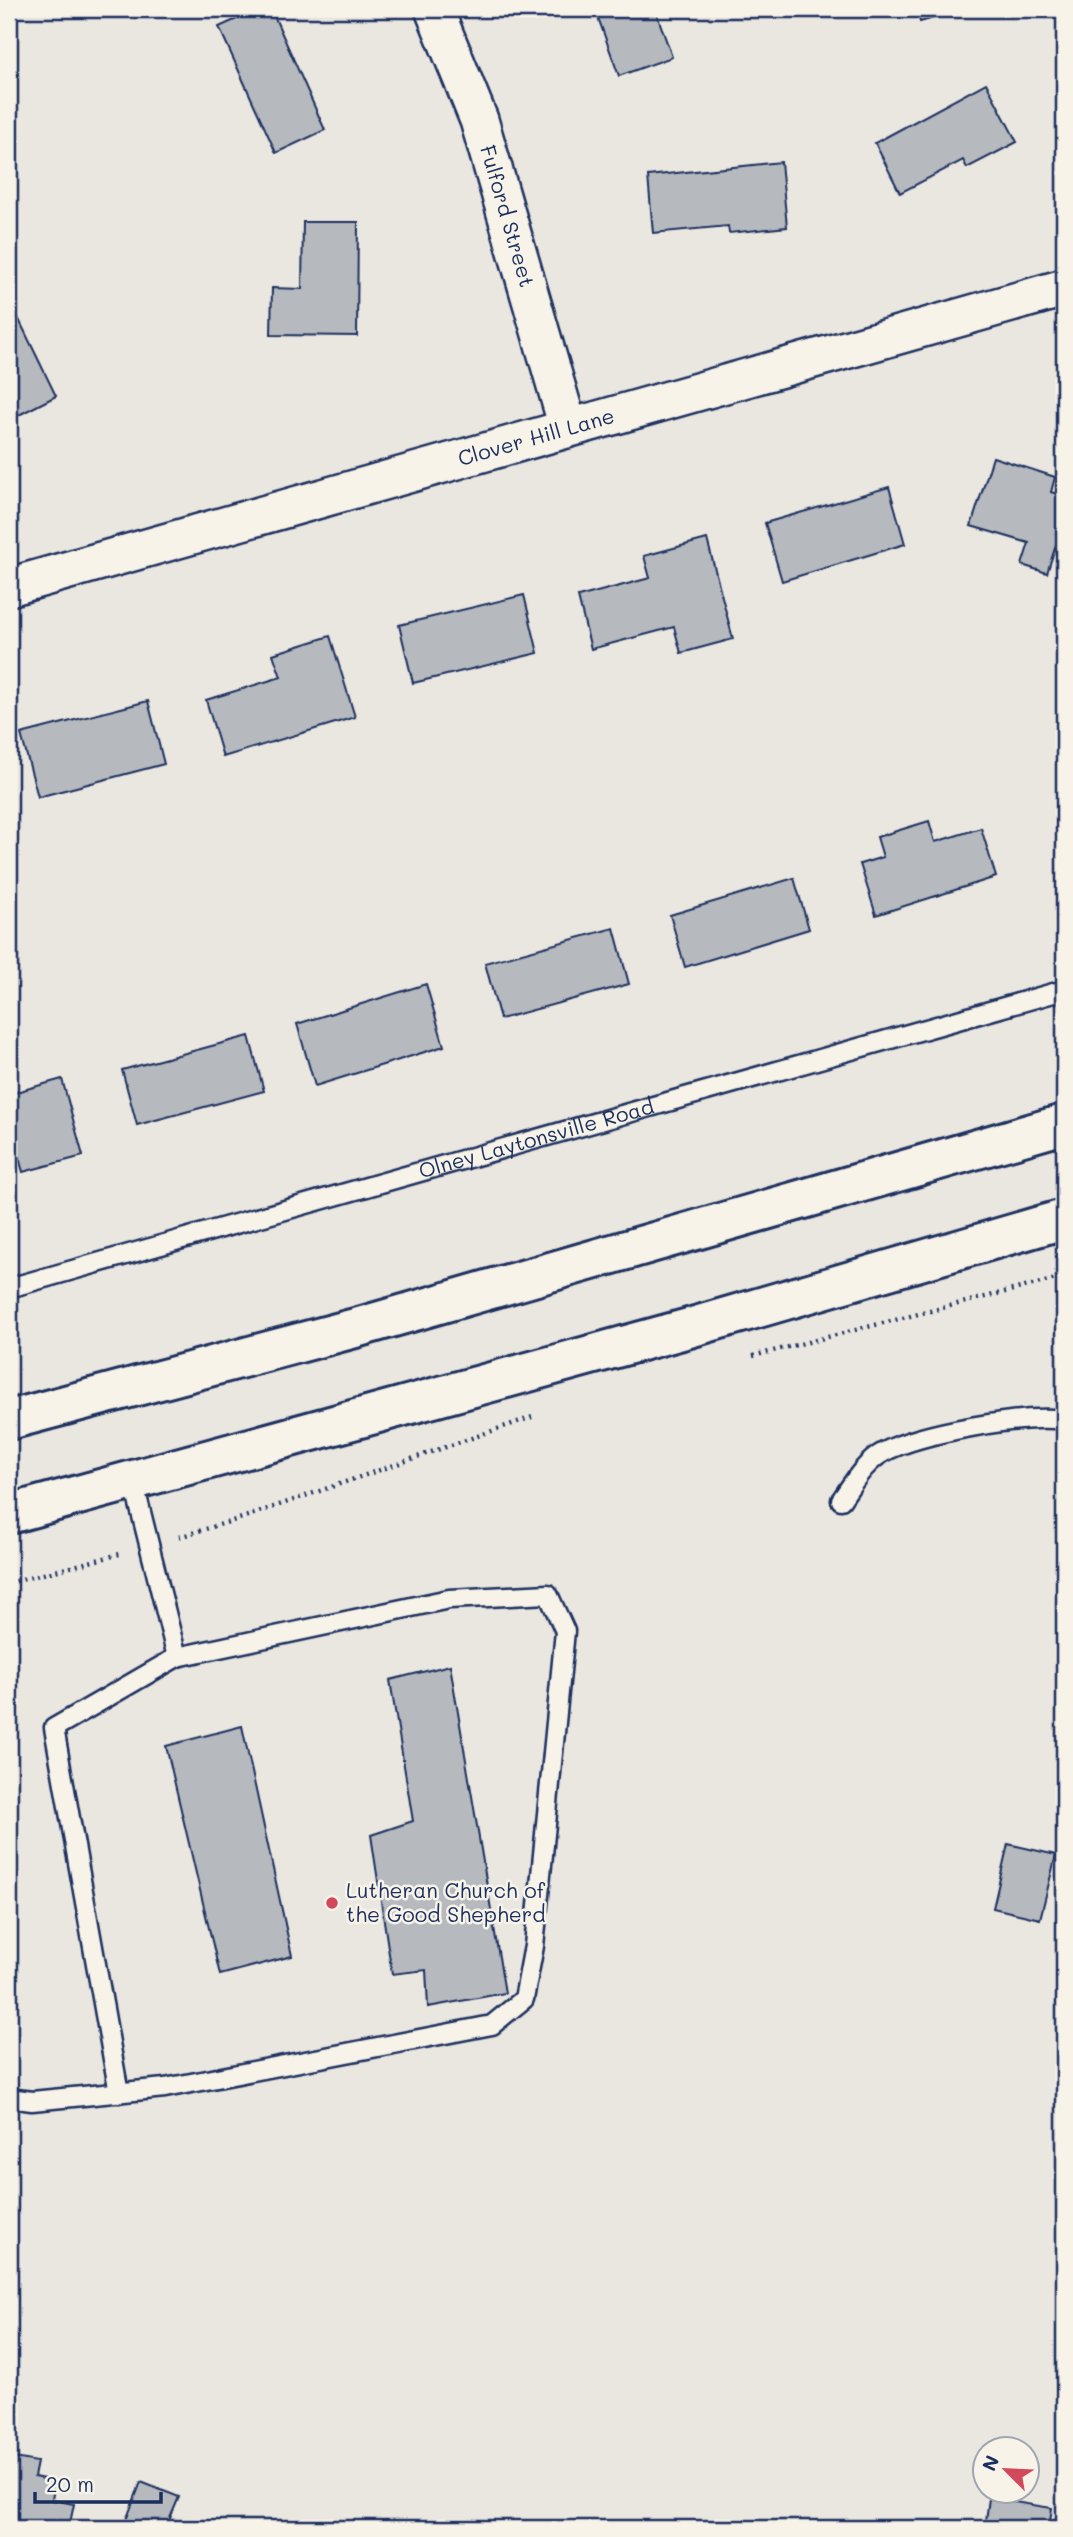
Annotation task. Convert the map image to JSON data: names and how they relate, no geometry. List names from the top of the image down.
{
  "streets": {
    "street": ["Fulford Street", "Clover Hill Lane"],
    "lane": ["Olney Laytonsville Road"]
  },
  "crossings": [
    ["Fulford Street", "Clover Hill Lane"]
  ],
  "places": ["Lutheran Church of the Good Shepherd"],
  "scale_bar": "20 m",
  "north": "top left"
}
